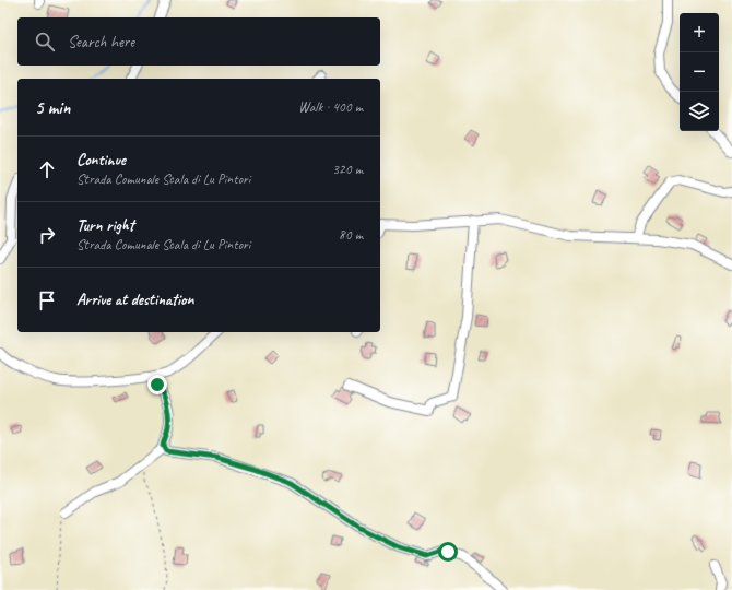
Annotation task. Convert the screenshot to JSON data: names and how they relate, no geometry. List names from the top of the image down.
{
  "page": {
    "map_buttons": ["+", "−"],
    "search": "Search here",
    "heading": ["5 min", "Walk · 400 m"],
    "list": [
      ["Continue", "Strada Comunale Scala di Lu Pintori", "320 m"],
      ["Turn right", "Strada Comunale Scala di Lu Pintori", "80 m"],
      "Arrive at destination"
    ]
  }
}
